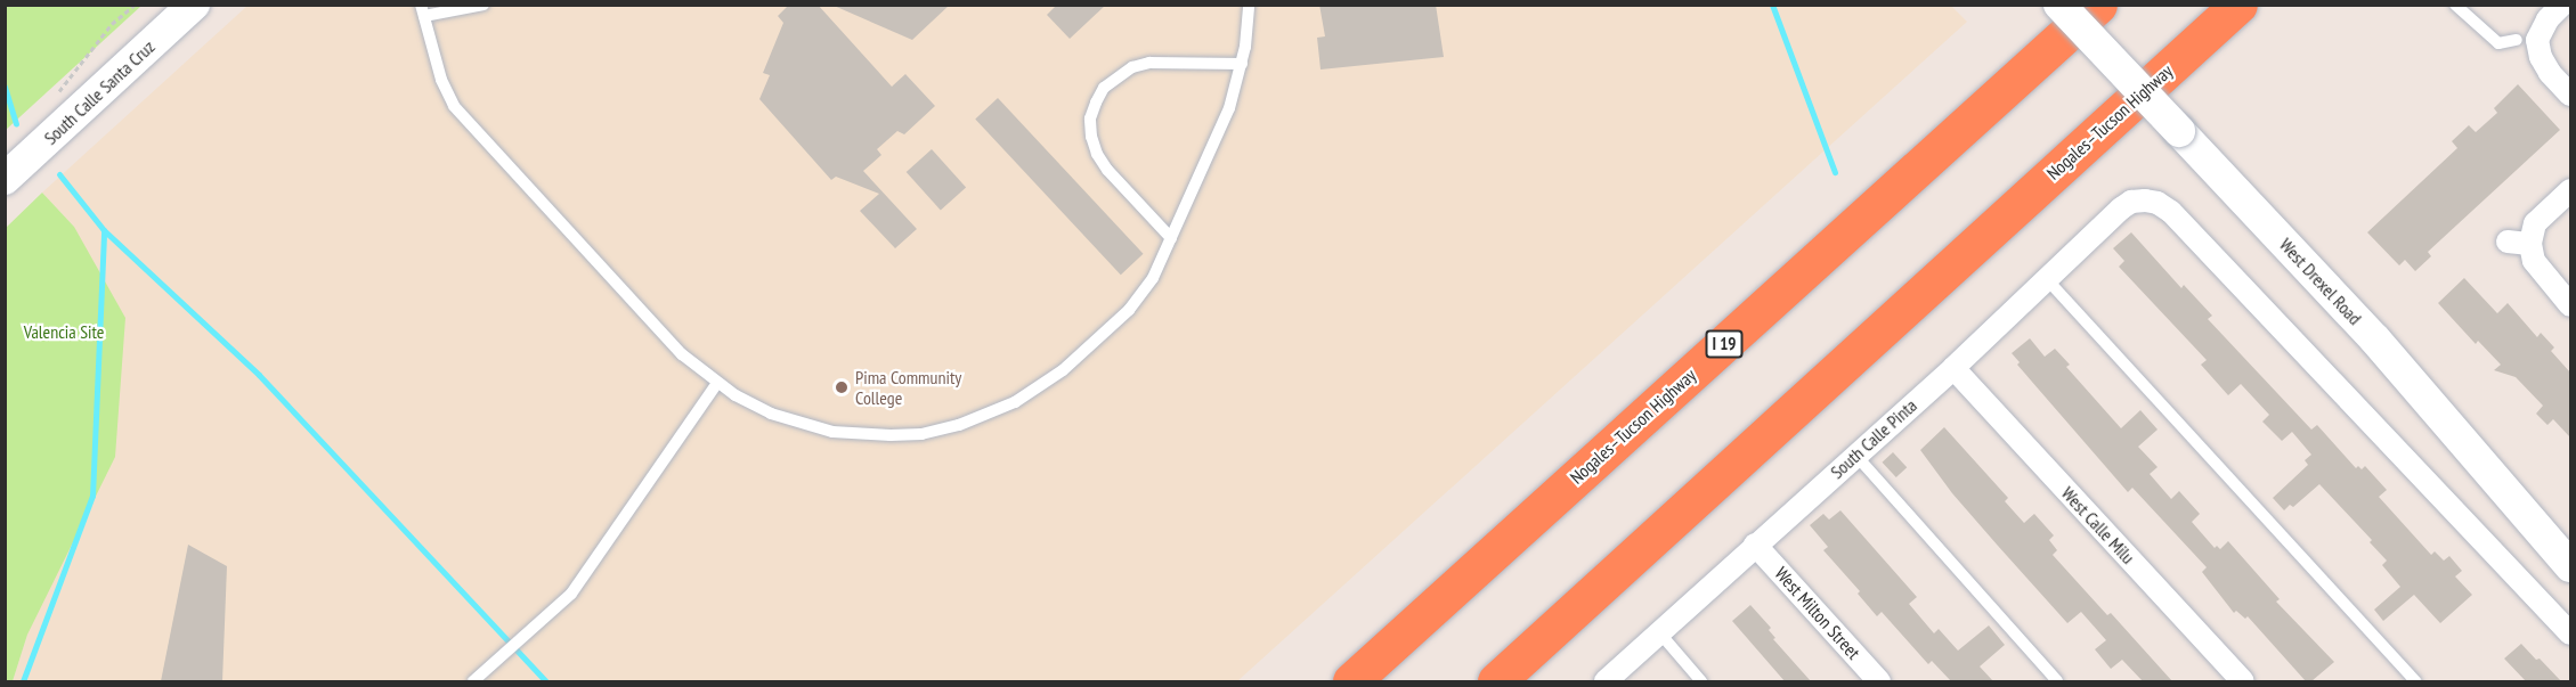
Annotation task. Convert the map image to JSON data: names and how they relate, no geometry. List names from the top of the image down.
{
  "streets": {
    "highway": ["Nogales–Tucson Highway", "I 19"],
    "street": [
      "South Calle Santa Cruz",
      "West Drexel Road",
      "South Calle Pinta",
      "West Calle Milu",
      "West Milton Street"
    ]
  },
  "crossings": [
    ["South Calle Pinta", "West Calle Milu"],
    ["South Calle Pinta", "West Milton Street"]
  ],
  "parks": ["Valencia Site"],
  "places": ["Pima Community College"]
}
